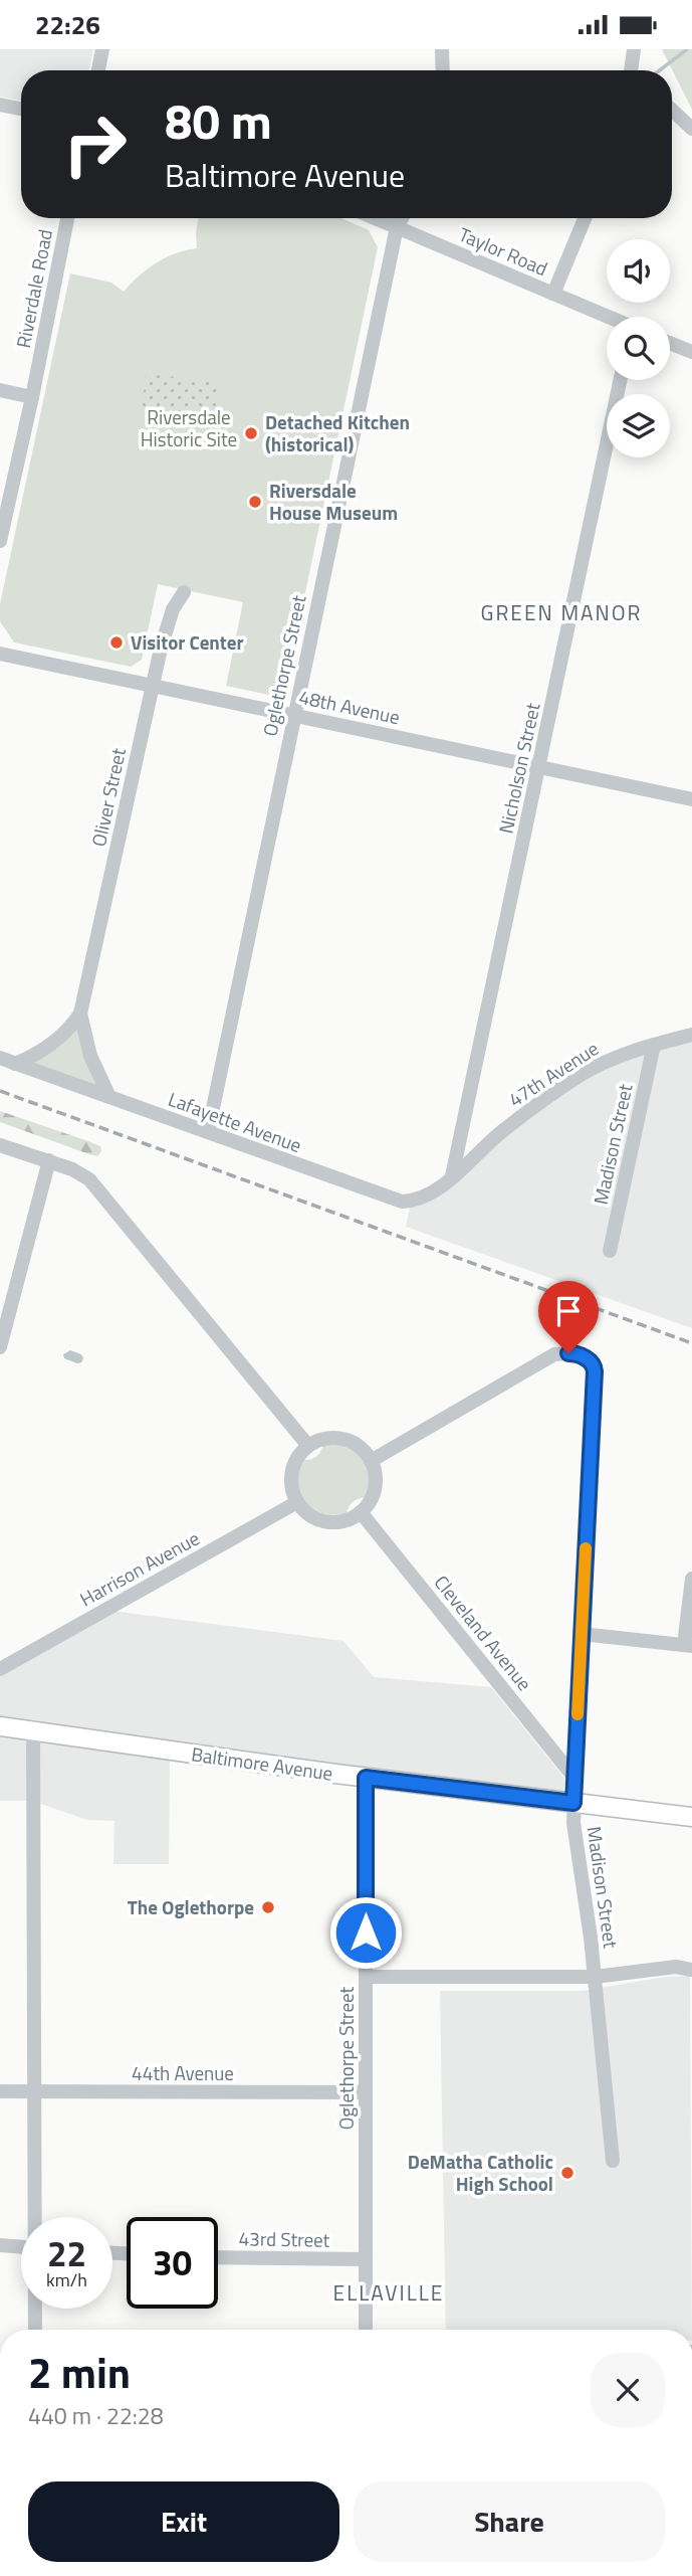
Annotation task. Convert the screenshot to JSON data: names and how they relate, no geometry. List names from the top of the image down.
{
  "streets": {
    "main road": ["Baltimore Avenue"],
    "street": [
      "Taylor Road",
      "Riverdale Road",
      "Oglethorpe Street",
      "48th Avenue",
      "Nicholson Street",
      "Oliver Street",
      "47th Avenue",
      "Lafayette Avenue",
      "Madison Street",
      "Harrison Avenue",
      "Cleveland Avenue",
      "44th Avenue",
      "43rd Street"
    ]
  },
  "crossings": [
    ["Taylor Road", "Oglethorpe Street"],
    ["Oglethorpe Street", "48th Avenue"],
    ["Oglethorpe Street", "Lafayette Avenue"],
    ["Oglethorpe Street", "Baltimore Avenue"],
    ["Oglethorpe Street", "44th Avenue"],
    ["Oglethorpe Street", "43rd Street"],
    ["48th Avenue", "Nicholson Street"],
    ["48th Avenue", "Oliver Street"],
    ["Nicholson Street", "47th Avenue"],
    ["Nicholson Street", "Lafayette Avenue"],
    ["Oliver Street", "Lafayette Avenue"],
    ["47th Avenue", "Lafayette Avenue"],
    ["47th Avenue", "Madison Street"],
    ["Madison Street", "Harrison Avenue"],
    ["Madison Street", "Cleveland Avenue"],
    ["Madison Street", "Baltimore Avenue"],
    ["Harrison Avenue", "Cleveland Avenue"]
  ],
  "districts": ["GREEN MANOR", "ELLAVILLE"],
  "parks": ["Riversdale Historic Site"],
  "places": [
    "Detached Kitchen (historical)",
    "Riversdale House Museum",
    "Visitor Center",
    "The Oglethorpe",
    "DeMatha Catholic High School"
  ],
  "page": {
    "status": "22:26",
    "turn": ["80 m", "Baltimore Avenue"],
    "speed": "22 km/h",
    "limit": "30",
    "heading": ["2 min", "440 m · 22:28"],
    "buttons": ["Exit", "Share"]
  }
}
